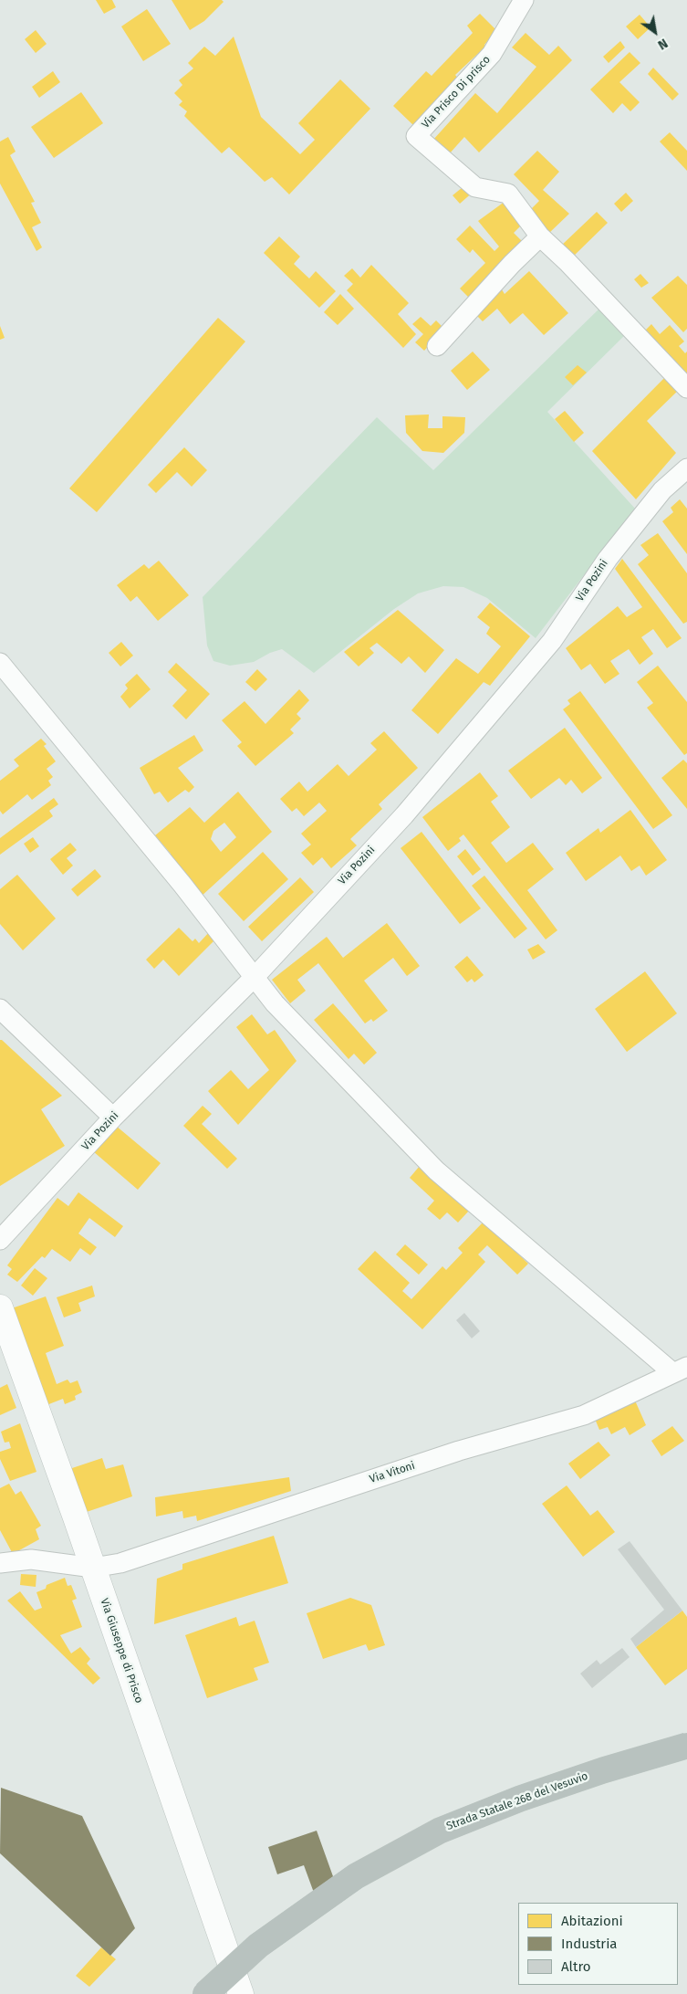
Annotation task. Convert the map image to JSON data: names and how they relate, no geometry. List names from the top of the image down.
{
  "streets": {
    "highway": ["Strada Statale 268 del Vesuvio"],
    "main road": ["Via Giuseppe di Prisco"],
    "street": ["Via Prisco Di prisco", "Via Pozini", "Via Vitoni"]
  },
  "crossings": [
    ["Via Vitoni", "Via Giuseppe di Prisco"]
  ],
  "legend": ["Abitazioni", "Industria", "Altro"],
  "north": "bottom right"
}
